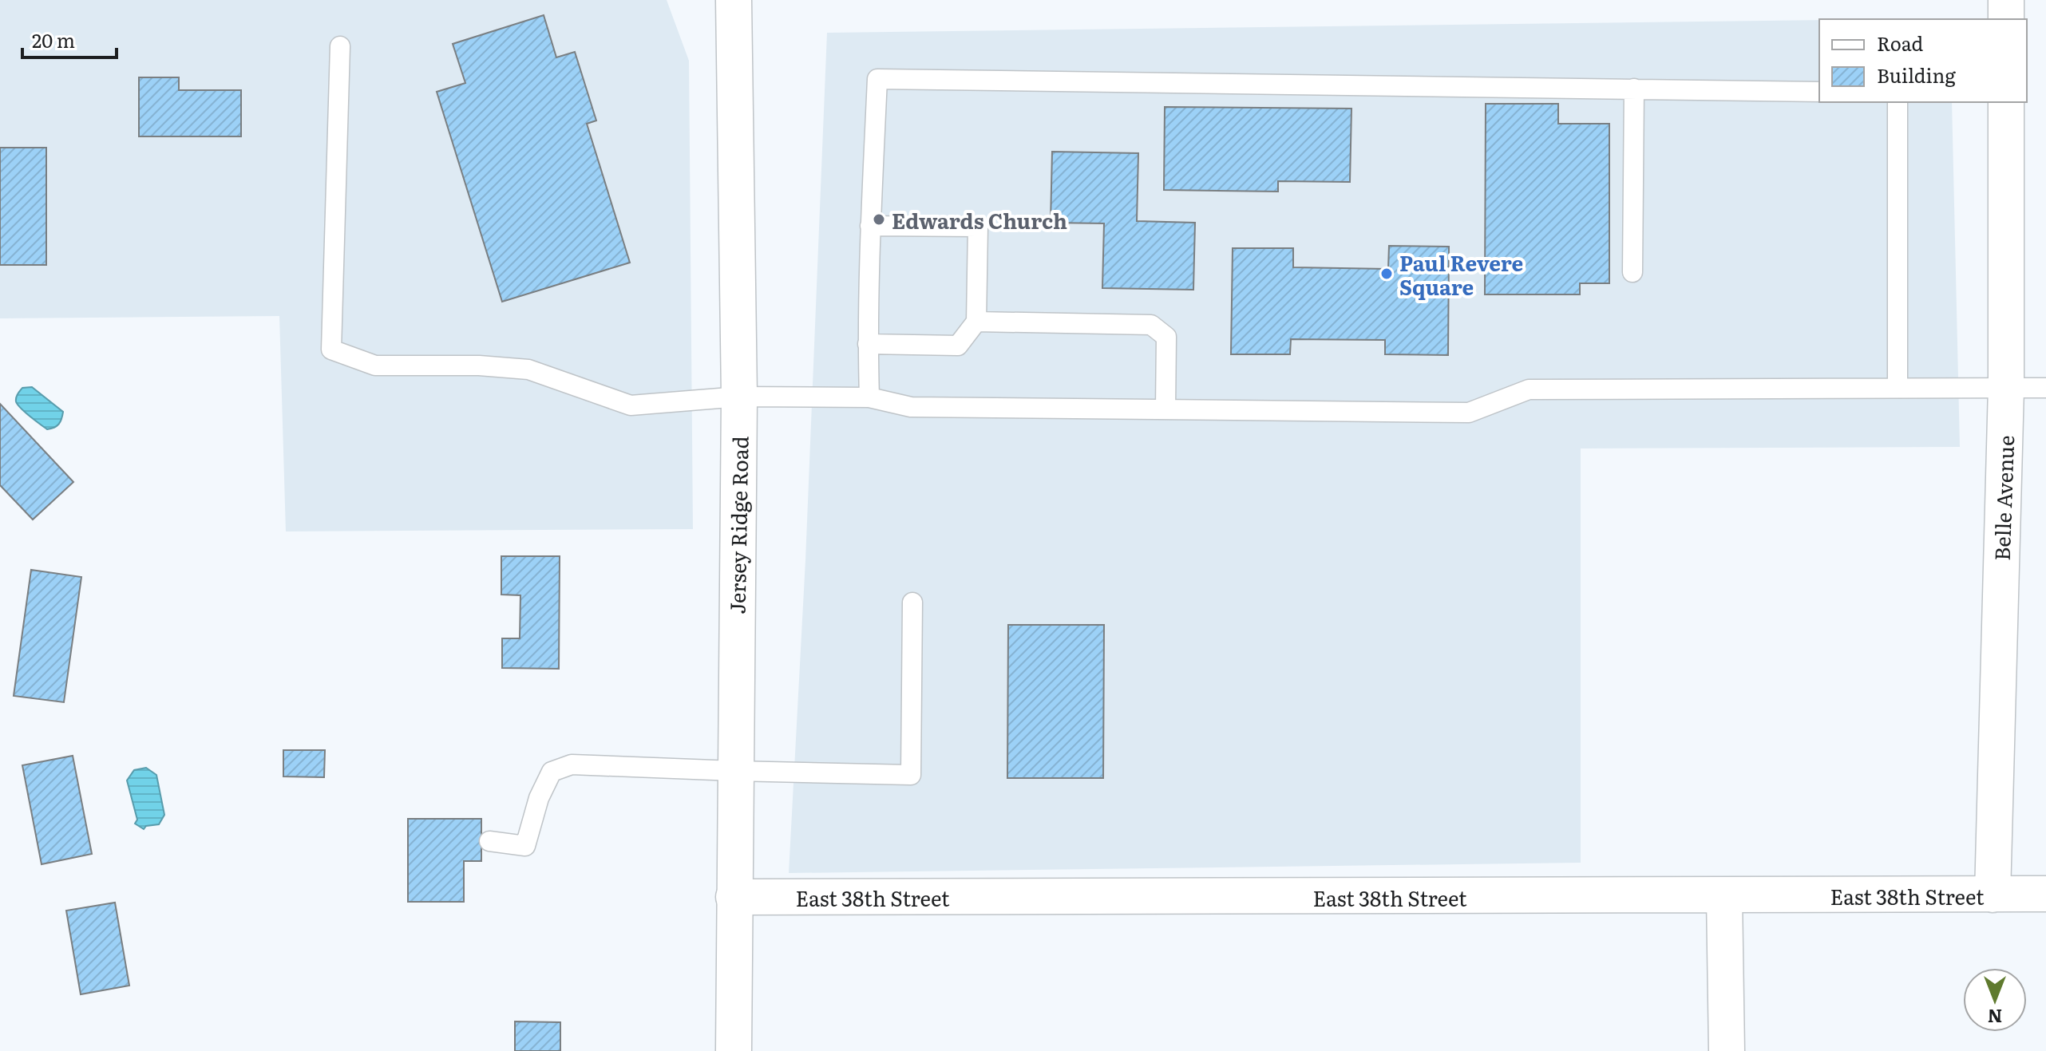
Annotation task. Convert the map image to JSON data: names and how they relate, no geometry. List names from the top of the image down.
{
  "streets": {
    "street": ["Belle Avenue", "Jersey Ridge Road", "East 38th Street"]
  },
  "crossings": [
    ["Belle Avenue", "East 38th Street"],
    ["Jersey Ridge Road", "East 38th Street"]
  ],
  "places": ["Edwards Church", "Paul Revere Square"],
  "legend": ["Road", "Building"],
  "scale_bar": "20 m",
  "north": "bottom"
}
